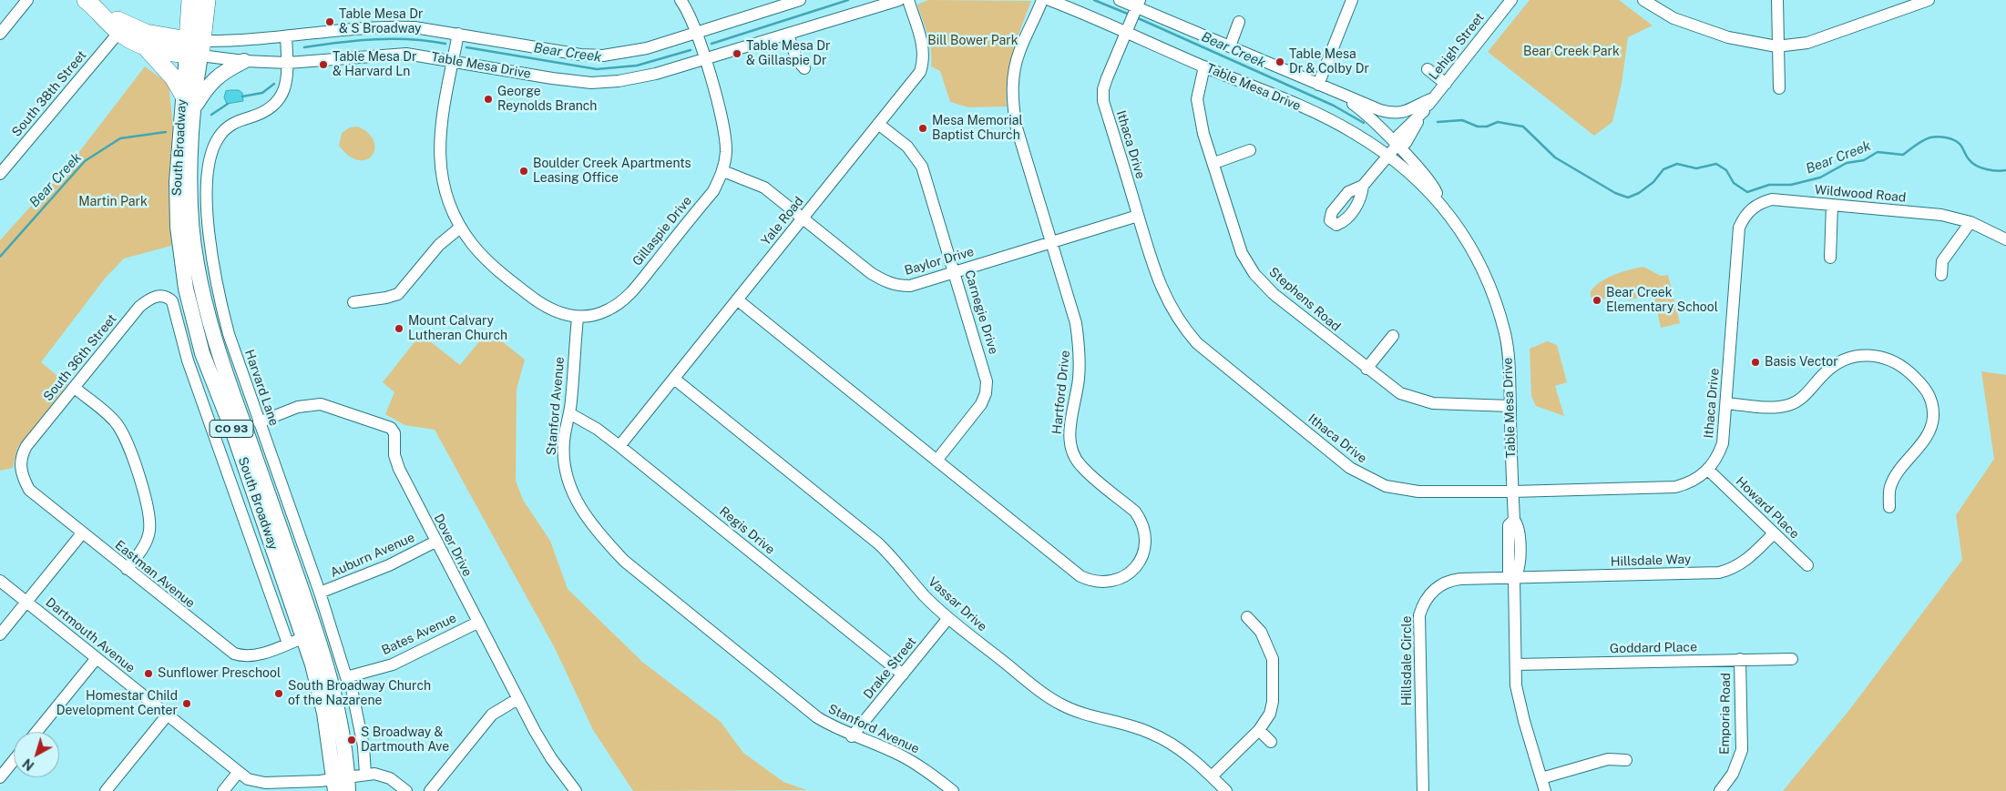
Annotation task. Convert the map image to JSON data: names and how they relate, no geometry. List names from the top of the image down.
{
  "streets": {
    "highway": ["Table Mesa Drive", "South Broadway", "CO 93"],
    "street": [
      "Lehigh Street",
      "South 38th Street",
      "Ithaca Drive",
      "Wildwood Road",
      "Yale Road",
      "Gillaspie Drive",
      "Baylor Drive",
      "Stephens Road",
      "Carnegie Drive",
      "South 36th Street",
      "Harvard Lane",
      "Hartford Drive",
      "Stanford Avenue",
      "Howard Place",
      "Regis Drive",
      "Dover Drive",
      "Auburn Avenue",
      "Hillsdale Way",
      "Eastman Avenue",
      "Vassar Drive",
      "Bates Avenue",
      "Dartmouth Avenue",
      "Goddard Place",
      "Hillsdale Circle",
      "Drake Street",
      "Emporia Road"
    ]
  },
  "crossings": [
    ["Lehigh Street", "Table Mesa Drive"],
    ["Table Mesa Drive", "South 38th Street"],
    ["Table Mesa Drive", "Ithaca Drive"],
    ["Table Mesa Drive", "South Broadway"],
    ["Table Mesa Drive", "Gillaspie Drive"],
    ["Table Mesa Drive", "Stephens Road"],
    ["Table Mesa Drive", "Harvard Lane"],
    ["Table Mesa Drive", "Hillsdale Way"],
    ["Table Mesa Drive", "Goddard Place"],
    ["Table Mesa Drive", "Hillsdale Circle"],
    ["Ithaca Drive", "Wildwood Road"],
    ["Ithaca Drive", "Baylor Drive"],
    ["Ithaca Drive", "Howard Place"],
    ["South Broadway", "Eastman Avenue"],
    ["South Broadway", "Dartmouth Avenue"],
    ["Yale Road", "Baylor Drive"],
    ["Yale Road", "Carnegie Drive"],
    ["Yale Road", "Hartford Drive"],
    ["Yale Road", "Regis Drive"],
    ["Yale Road", "Vassar Drive"],
    ["Gillaspie Drive", "Baylor Drive"],
    ["Gillaspie Drive", "Stanford Avenue"],
    ["Baylor Drive", "Carnegie Drive"],
    ["Baylor Drive", "Hartford Drive"],
    ["Carnegie Drive", "Hartford Drive"],
    ["South 36th Street", "Eastman Avenue"],
    ["Harvard Lane", "Dover Drive"],
    ["Harvard Lane", "Auburn Avenue"],
    ["Harvard Lane", "Bates Avenue"],
    ["Harvard Lane", "Dartmouth Avenue"],
    ["Stanford Avenue", "Regis Drive"],
    ["Stanford Avenue", "Drake Street"],
    ["Howard Place", "Hillsdale Way"],
    ["Regis Drive", "Drake Street"],
    ["Dover Drive", "Auburn Avenue"],
    ["Dover Drive", "Bates Avenue"],
    ["Hillsdale Way", "Hillsdale Circle"],
    ["Vassar Drive", "Drake Street"],
    ["Goddard Place", "Emporia Road"]
  ],
  "water": ["Bear Creek"],
  "parks": ["Bill Bower Park", "Bear Creek Park", "Martin Park"],
  "places": [
    "Table Mesa Dr & S Broadway",
    "Table Mesa Dr & Gillaspie Dr",
    "Table Mesa Dr & Colby Dr",
    "Table Mesa Dr & Harvard Ln",
    "George Reynolds Branch",
    "Mesa Memorial Baptist Church",
    "Boulder Creek Apartments Leasing Office",
    "Bear Creek Elementary School",
    "Mount Calvary Lutheran Church",
    "Basis Vector",
    "Sunflower Preschool",
    "South Broadway Church of the Nazarene",
    "Homestar Child Development Center",
    "S Broadway & Dartmouth Ave"
  ],
  "north": "bottom left"
}
